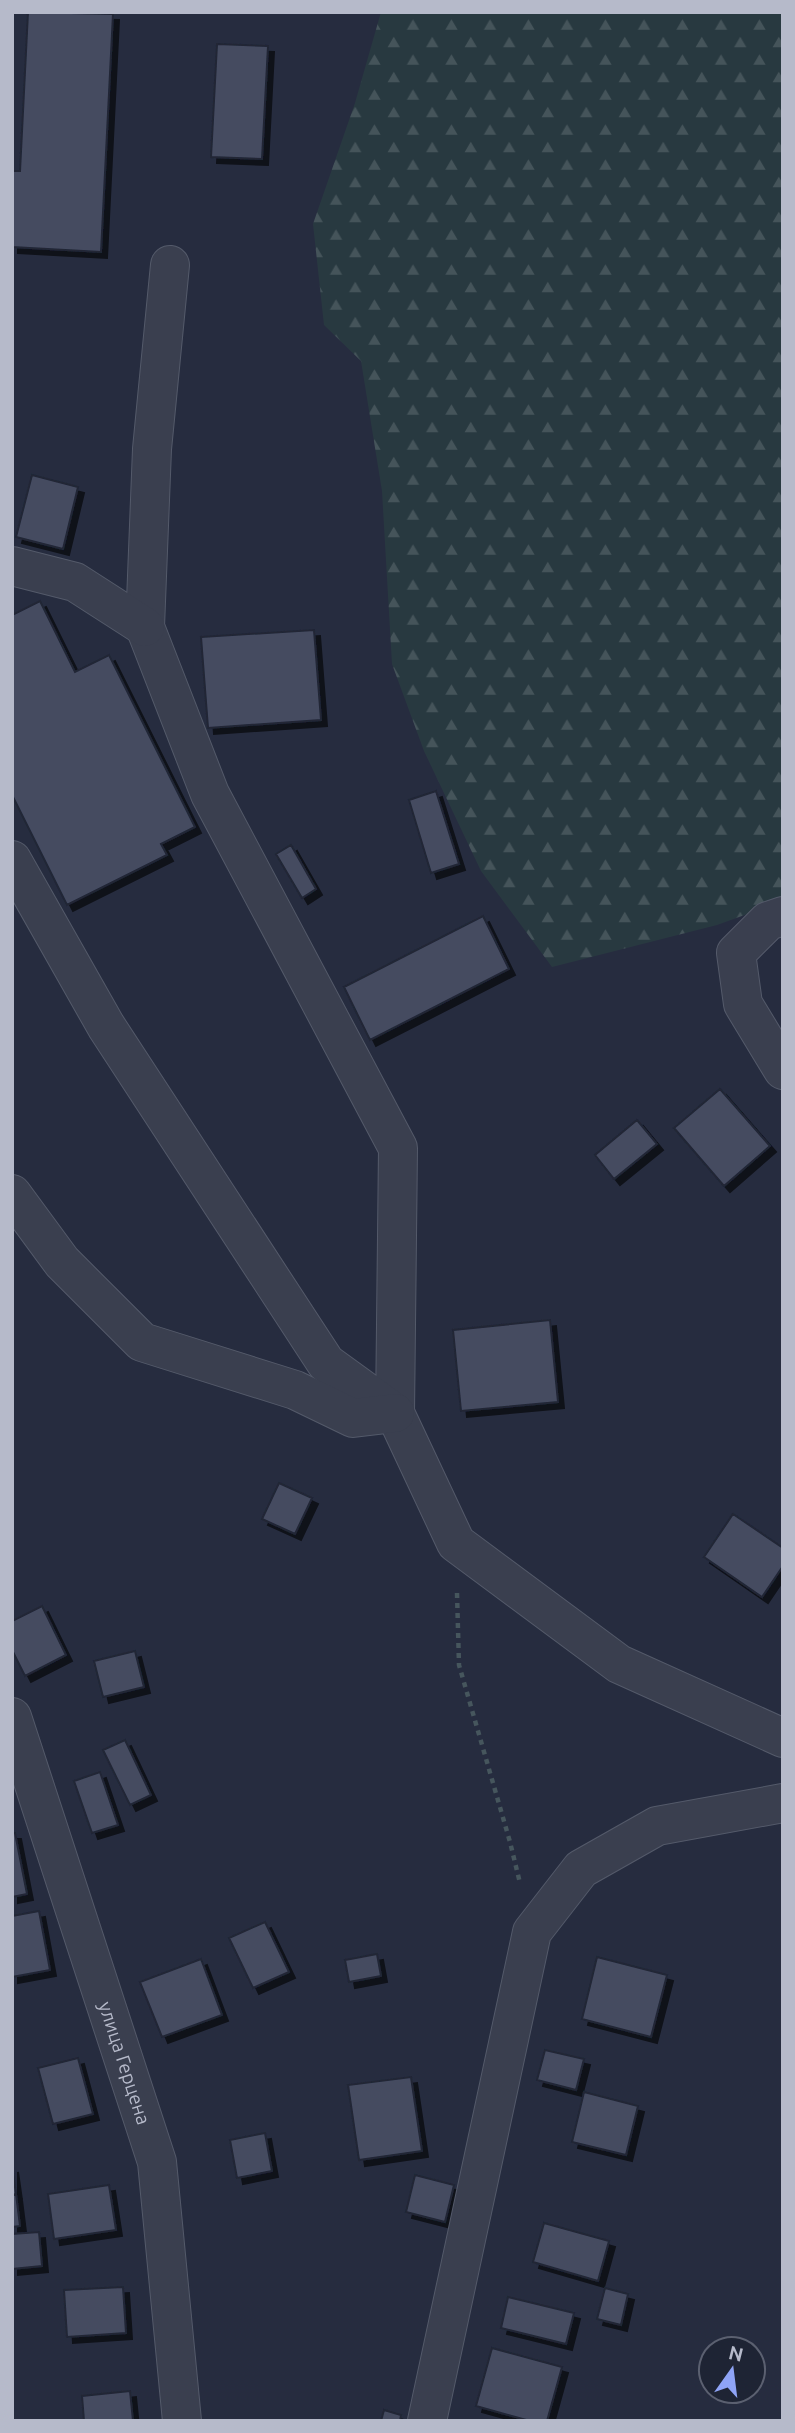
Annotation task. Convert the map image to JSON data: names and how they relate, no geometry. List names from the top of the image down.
{
  "streets": {
    "street": ["улица Герцена"]
  },
  "north": "top"
}
